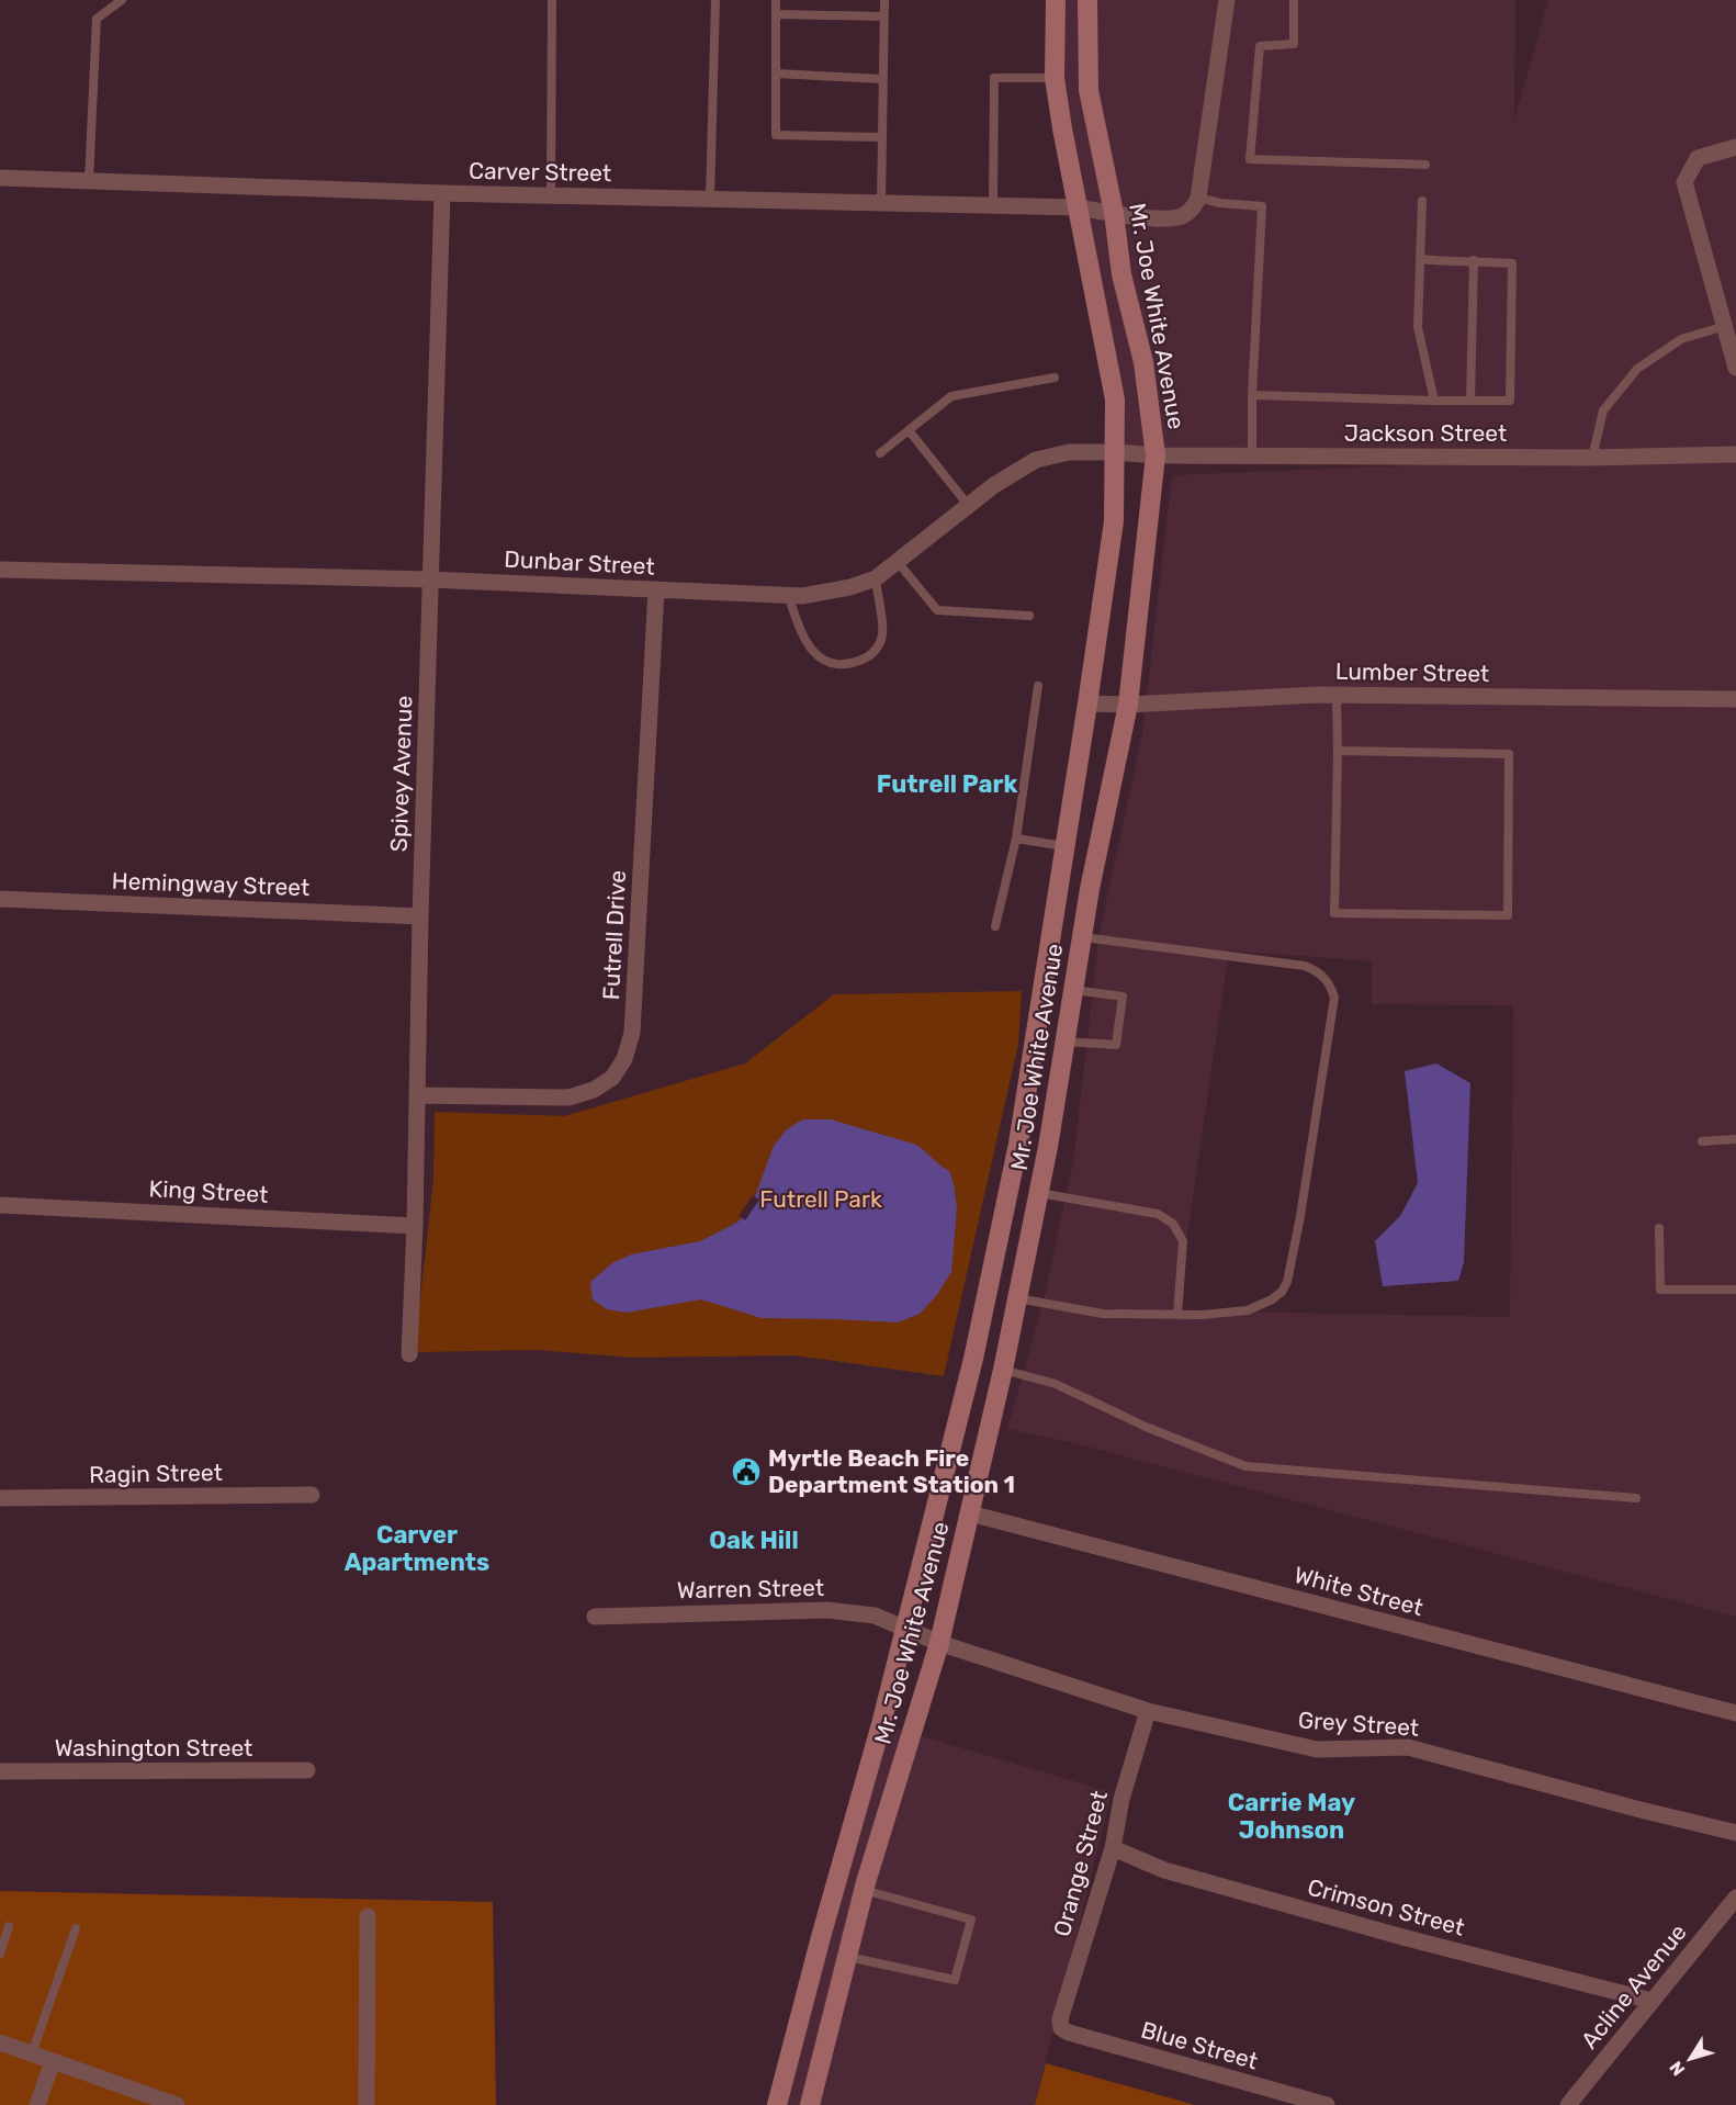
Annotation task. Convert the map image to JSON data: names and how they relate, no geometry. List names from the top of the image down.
{
  "streets": {
    "main road": ["Mr. Joe White Avenue"],
    "street": [
      "Carver Street",
      "Jackson Street",
      "Dunbar Street",
      "Lumber Street",
      "Spivey Avenue",
      "Hemingway Street",
      "Futrell Drive",
      "King Street",
      "Ragin Street",
      "Warren Street",
      "White Street",
      "Grey Street",
      "Washington Street",
      "Orange Street",
      "Crimson Street",
      "Acline Avenue",
      "Blue Street"
    ]
  },
  "crossings": [
    ["Carver Street", "Mr. Joe White Avenue"],
    ["Carver Street", "Spivey Avenue"],
    ["Mr. Joe White Avenue", "Jackson Street"],
    ["Mr. Joe White Avenue", "Dunbar Street"],
    ["Mr. Joe White Avenue", "Lumber Street"],
    ["Mr. Joe White Avenue", "Warren Street"],
    ["Mr. Joe White Avenue", "White Street"],
    ["Mr. Joe White Avenue", "Grey Street"],
    ["Jackson Street", "Dunbar Street"],
    ["Dunbar Street", "Spivey Avenue"],
    ["Dunbar Street", "Futrell Drive"],
    ["Spivey Avenue", "Hemingway Street"],
    ["Spivey Avenue", "Futrell Drive"],
    ["Spivey Avenue", "King Street"],
    ["Warren Street", "Grey Street"],
    ["Grey Street", "Orange Street"],
    ["Orange Street", "Crimson Street"],
    ["Orange Street", "Blue Street"],
    ["Crimson Street", "Acline Avenue"]
  ],
  "districts": [
    "Futrell Park",
    "Carver Apartments",
    "Oak Hill",
    "Carrie May Johnson"
  ],
  "parks": ["Futrell Park"],
  "places": {
    "public building": ["Myrtle Beach Fire Department Station 1"]
  },
  "north": "bottom left"
}
